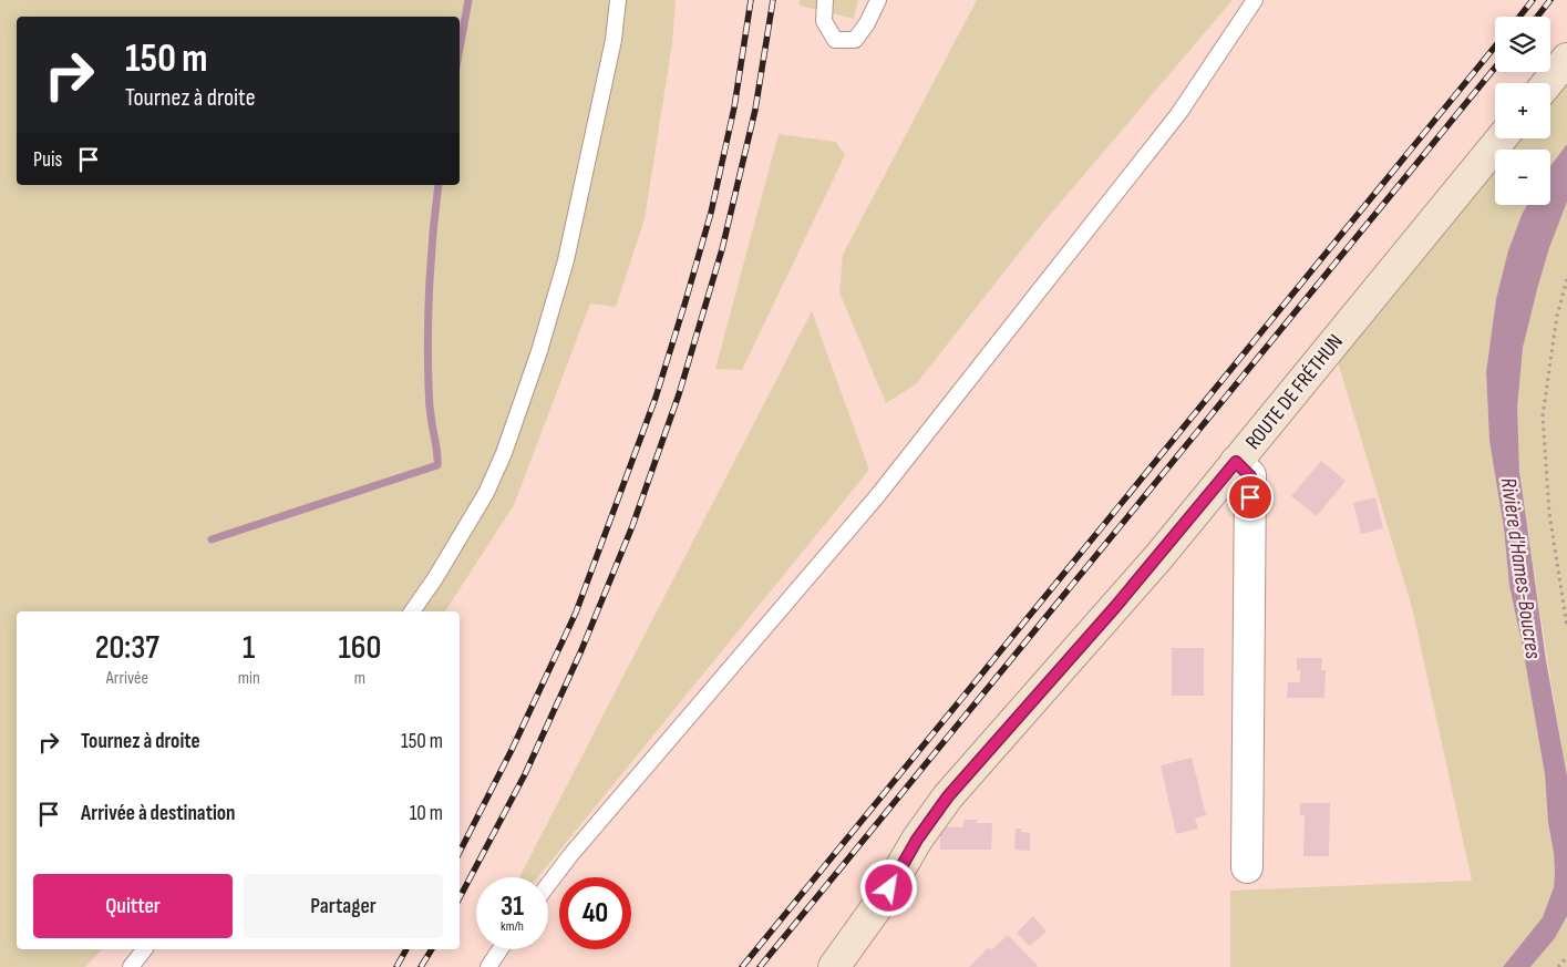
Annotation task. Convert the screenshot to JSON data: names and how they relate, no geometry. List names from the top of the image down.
{
  "streets": {
    "street": ["ROUTE DE FRÉTHUN"]
  },
  "water": ["Rivière d'Hames-Boucres"],
  "page": {
    "map_buttons": ["+", "−"],
    "turn": ["150 m", "Tournez à droite"],
    "then": "Puis",
    "eta": [
      "20:37",
      "Arrivée",
      "1",
      "min",
      "160",
      "m"
    ],
    "list": [
      {
        "name": "Tournez à droite",
        "value": "150 m"
      },
      {
        "name": "Arrivée à destination",
        "value": "10 m"
      }
    ],
    "buttons": ["Quitter", "Partager"],
    "speed": "31 km/h",
    "limit": "40"
  }
}
